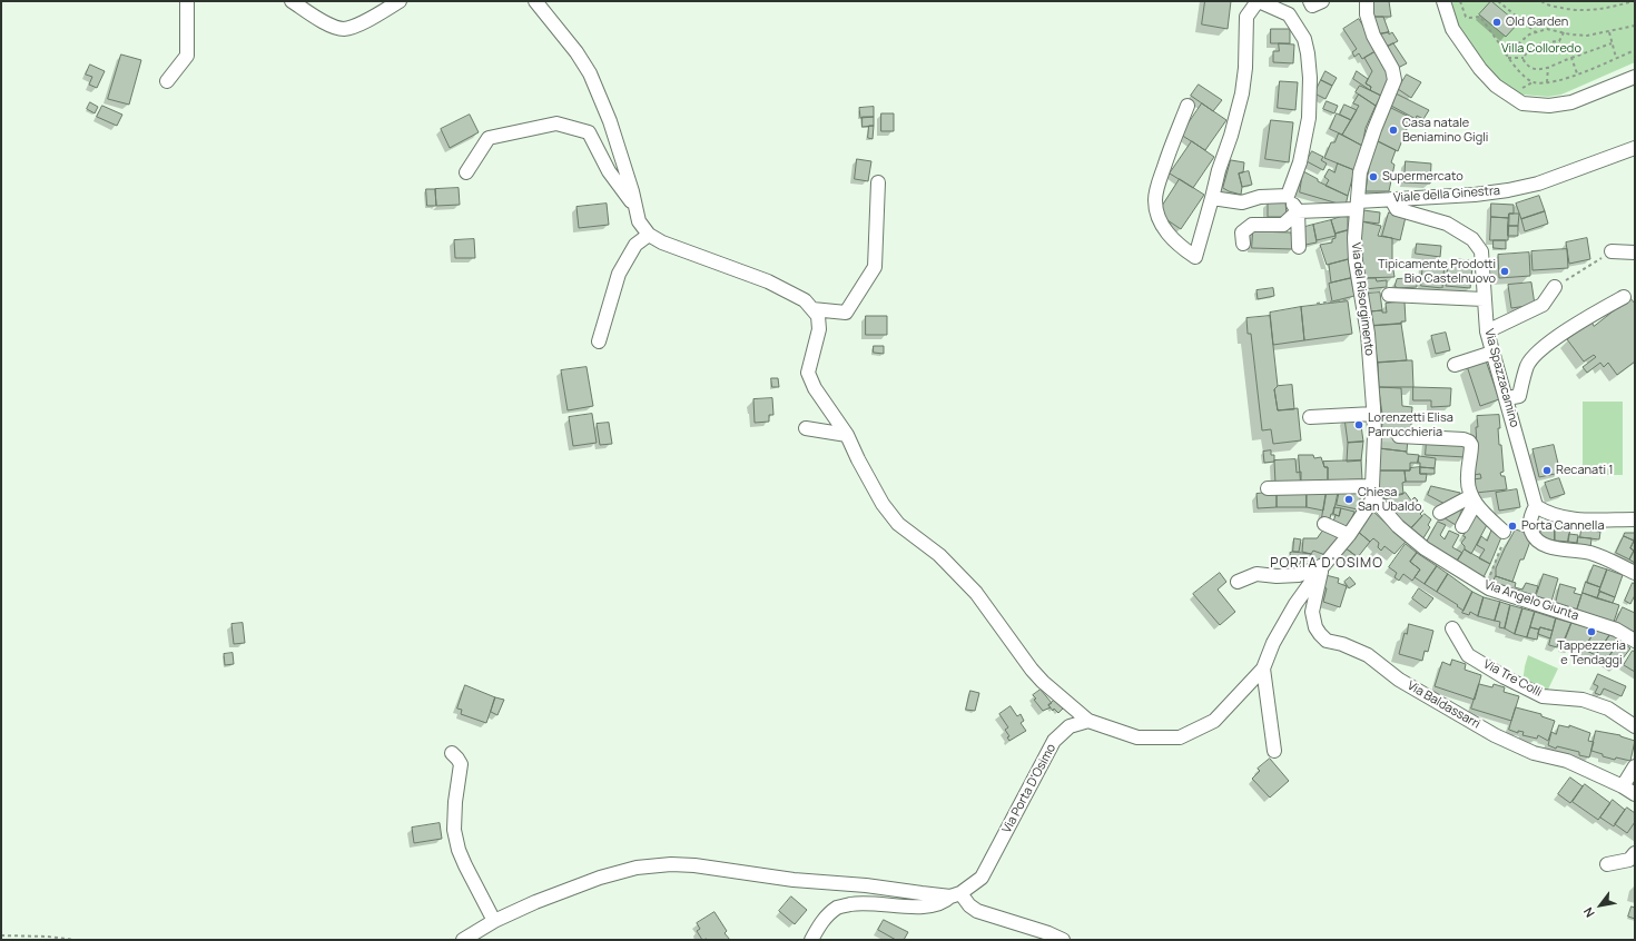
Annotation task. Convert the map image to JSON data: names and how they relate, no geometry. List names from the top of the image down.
{
  "streets": {
    "street": [
      "Viale della Ginestra",
      "Via del Risorgimento",
      "Via Spazzacamino",
      "Via Angelo Giunta",
      "Via Tre Colli",
      "Via Baldassarri",
      "Via Porta D'Osimo"
    ]
  },
  "crossings": [
    ["Viale della Ginestra", "Via del Risorgimento"],
    ["Viale della Ginestra", "Via Spazzacamino"],
    ["Via del Risorgimento", "Via Angelo Giunta"]
  ],
  "districts": ["PORTA D'OSIMO"],
  "parks": ["Villa Colloredo"],
  "places": [
    "Old Garden",
    "Casa natale Beniamino Gigli",
    "Supermercato",
    "Tipicamente Prodotti Bio Castelnuovo",
    "Lorenzetti Elisa Parrucchieria",
    "Recanati 1",
    "Chiesa San Ubaldo",
    "Porta Cannella",
    "Tappezzeria e Tendaggi"
  ],
  "north": "bottom left"
}
